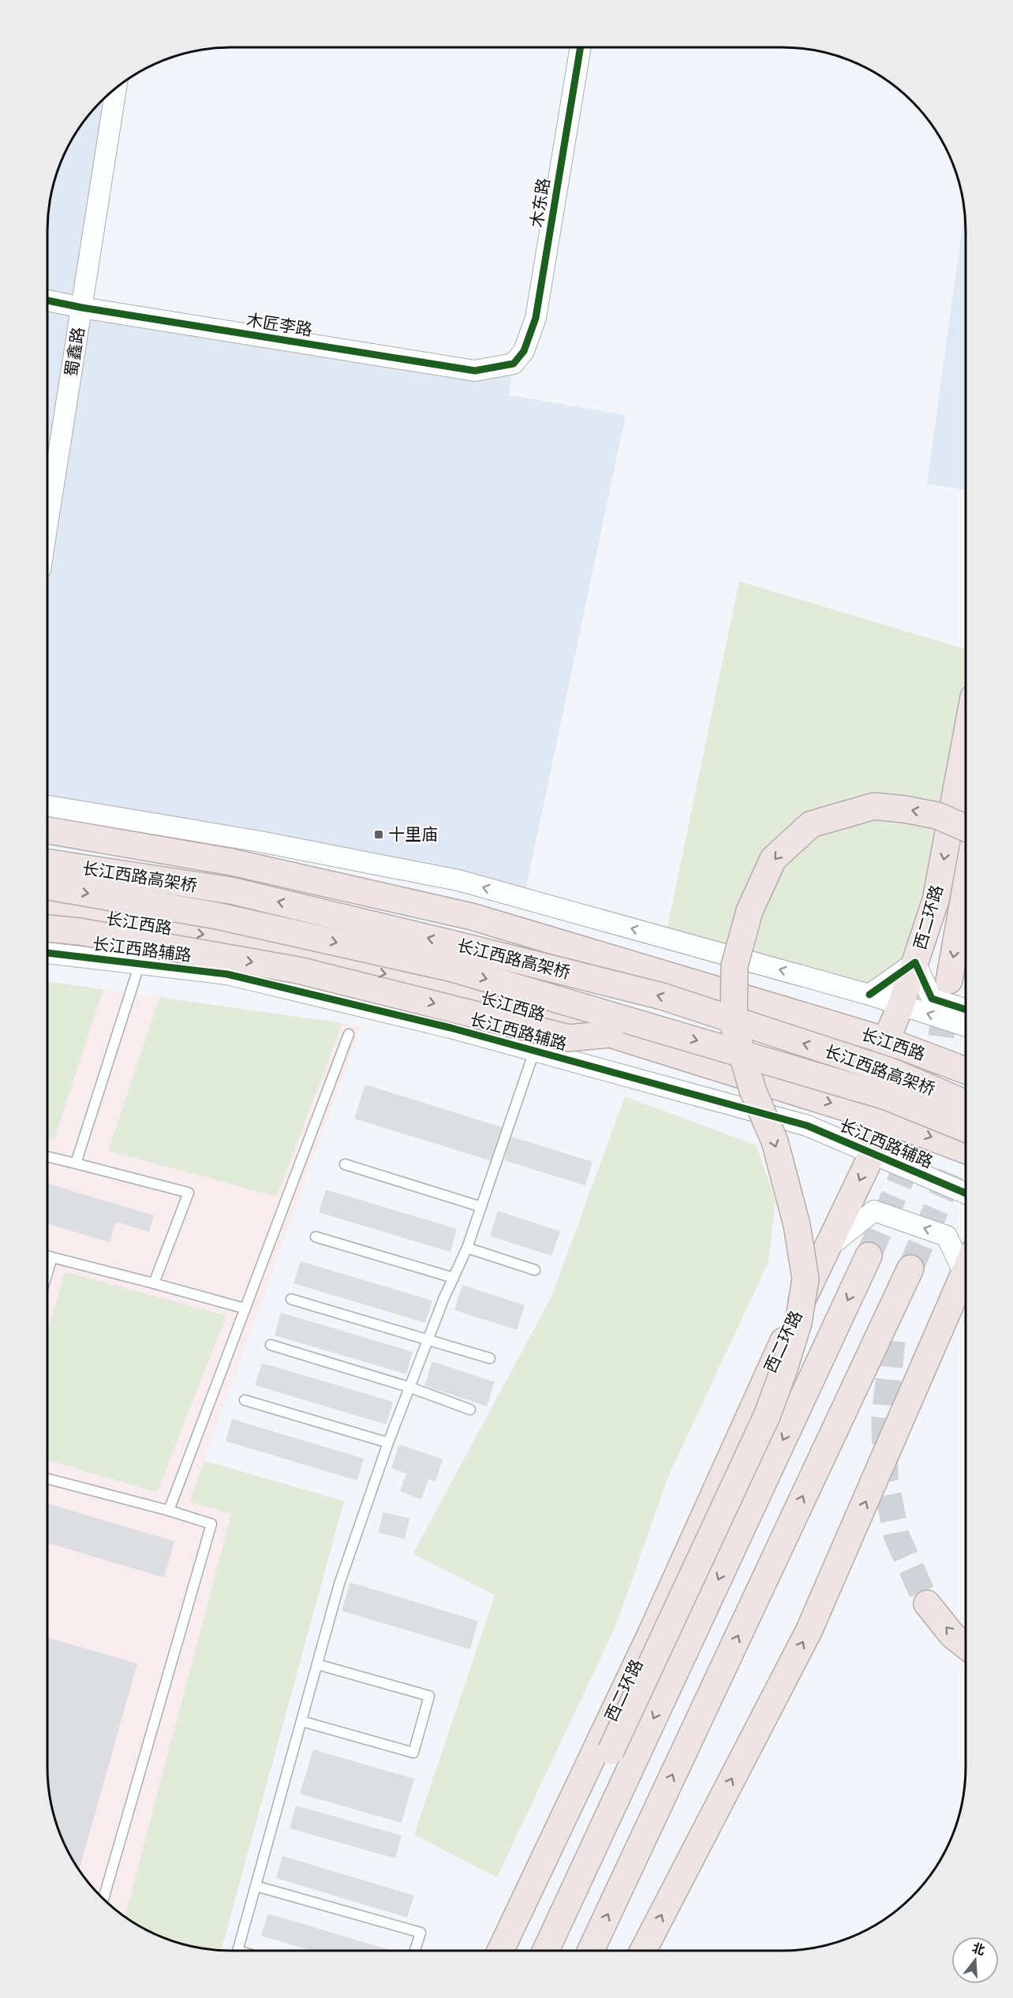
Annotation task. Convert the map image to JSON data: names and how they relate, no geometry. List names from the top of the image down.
{
  "streets": {
    "highway": ["长江西路高架桥", "西二环路", "长江西路"],
    "street": [
      "木东路",
      "木匠李路",
      "蜀鑫路",
      "长江西路辅路"
    ]
  },
  "crossings": [
    ["木东路", "木匠李路"],
    ["木匠李路", "蜀鑫路"],
    ["西二环路", "长江西路"],
    ["西二环路", "长江西路辅路"]
  ],
  "places": {
    "transit": ["十里庙"]
  },
  "north": "top"
}
